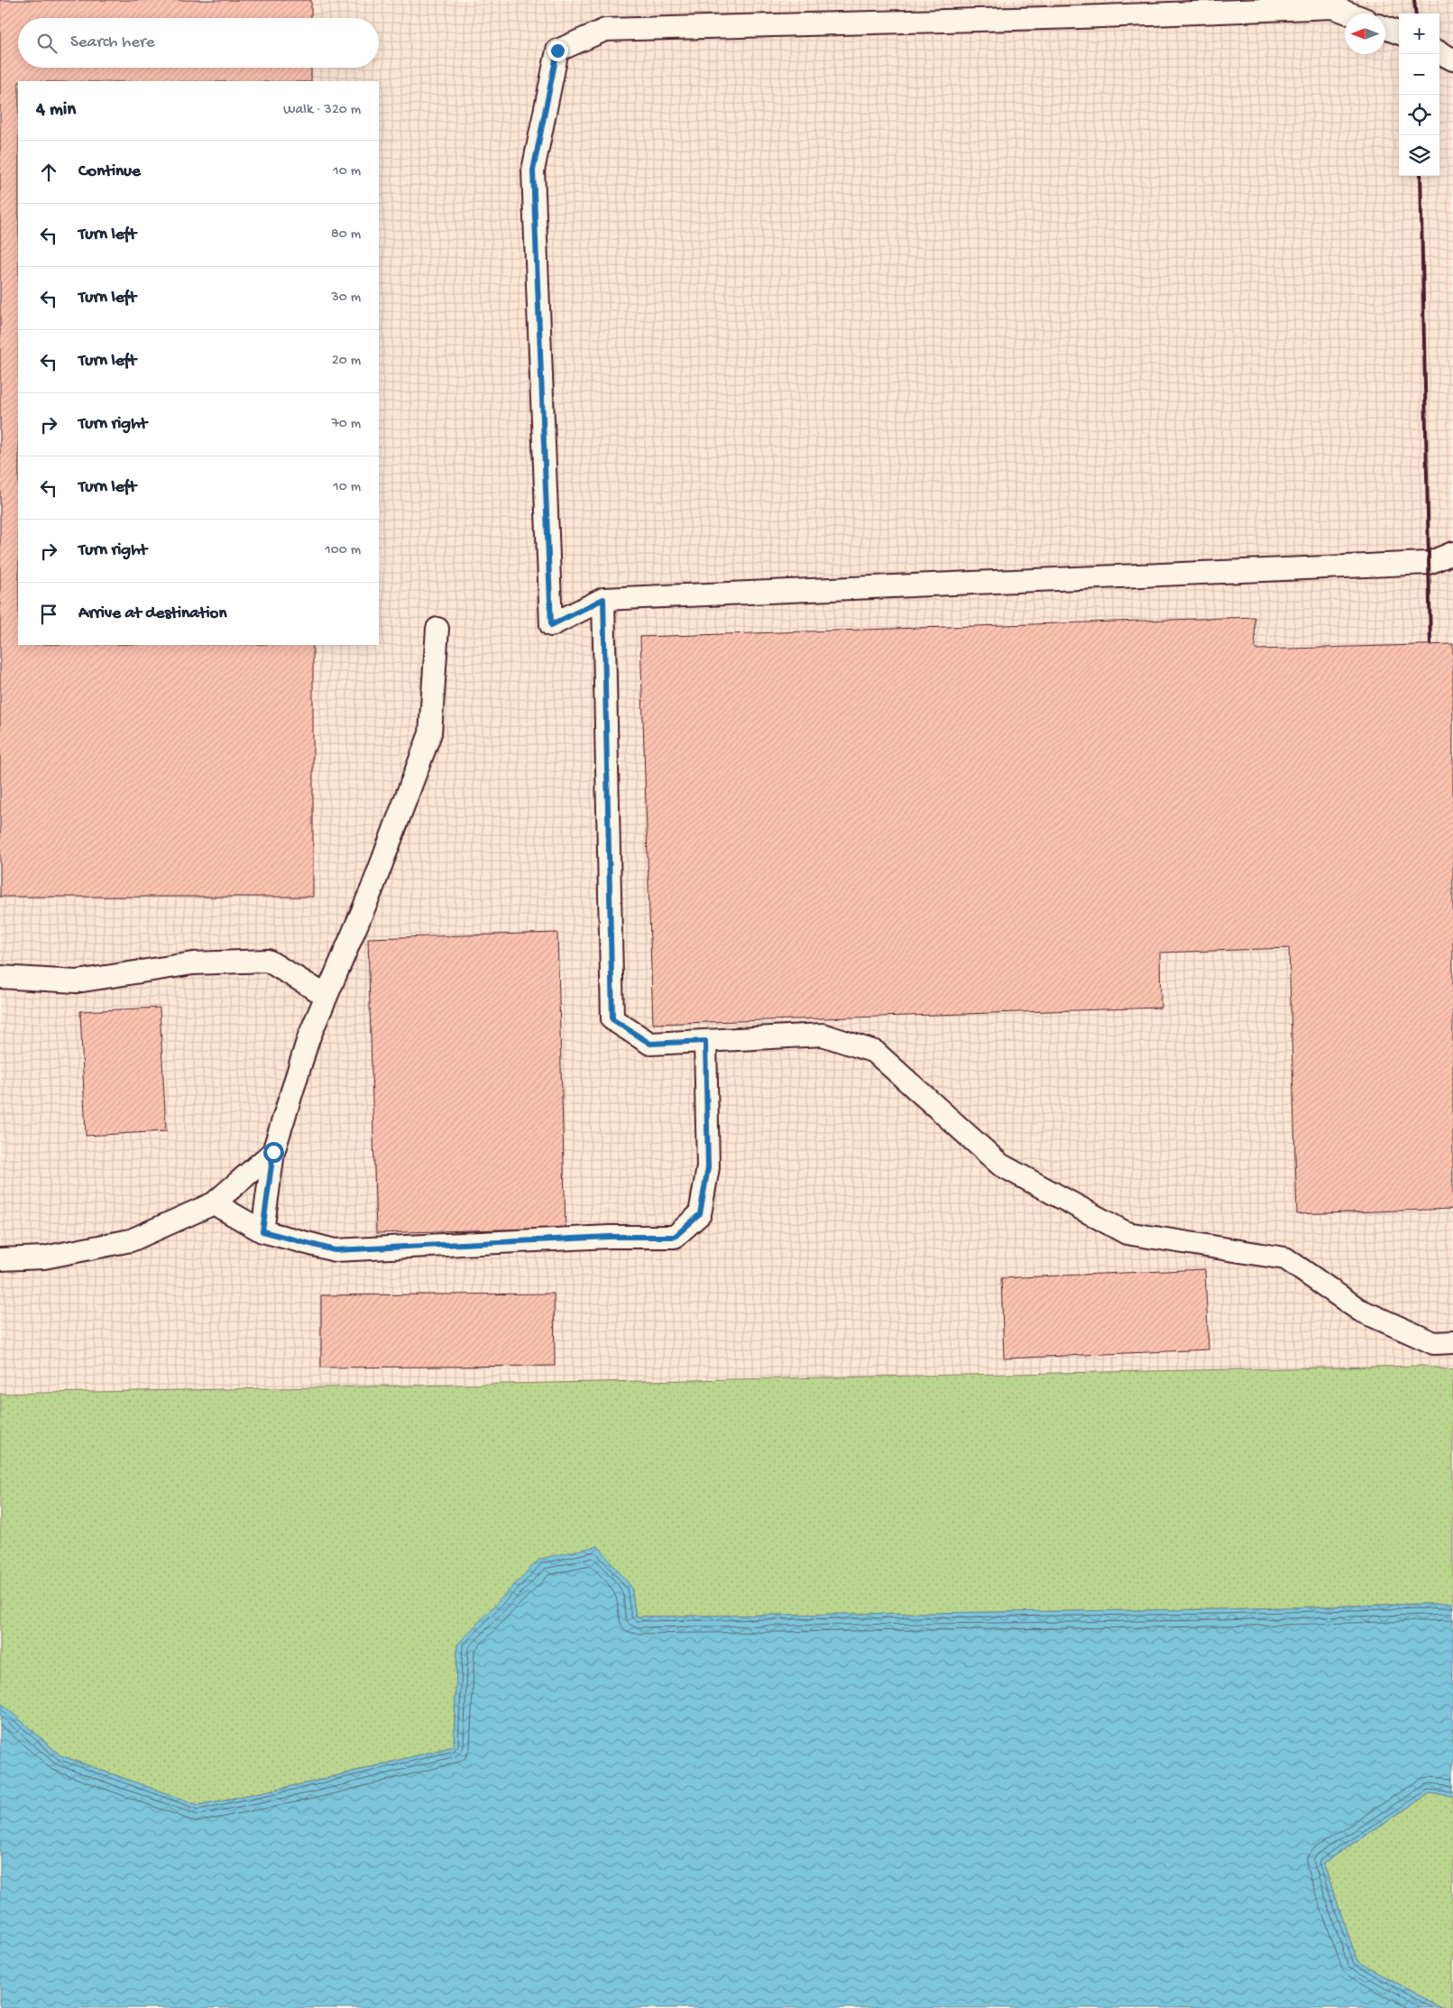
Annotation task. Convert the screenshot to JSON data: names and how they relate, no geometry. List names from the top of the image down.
{
  "north": "left",
  "page": {
    "map_buttons": ["+", "−"],
    "search": "Search here",
    "heading": ["4 min", "Walk · 320 m"],
    "list": [
      ["Continue", "10 m"],
      ["Turn left", "80 m"],
      ["Turn left", "30 m"],
      ["Turn left", "20 m"],
      ["Turn right", "70 m"],
      ["Turn left", "10 m"],
      ["Turn right", "100 m"],
      "Arrive at destination"
    ]
  }
}
